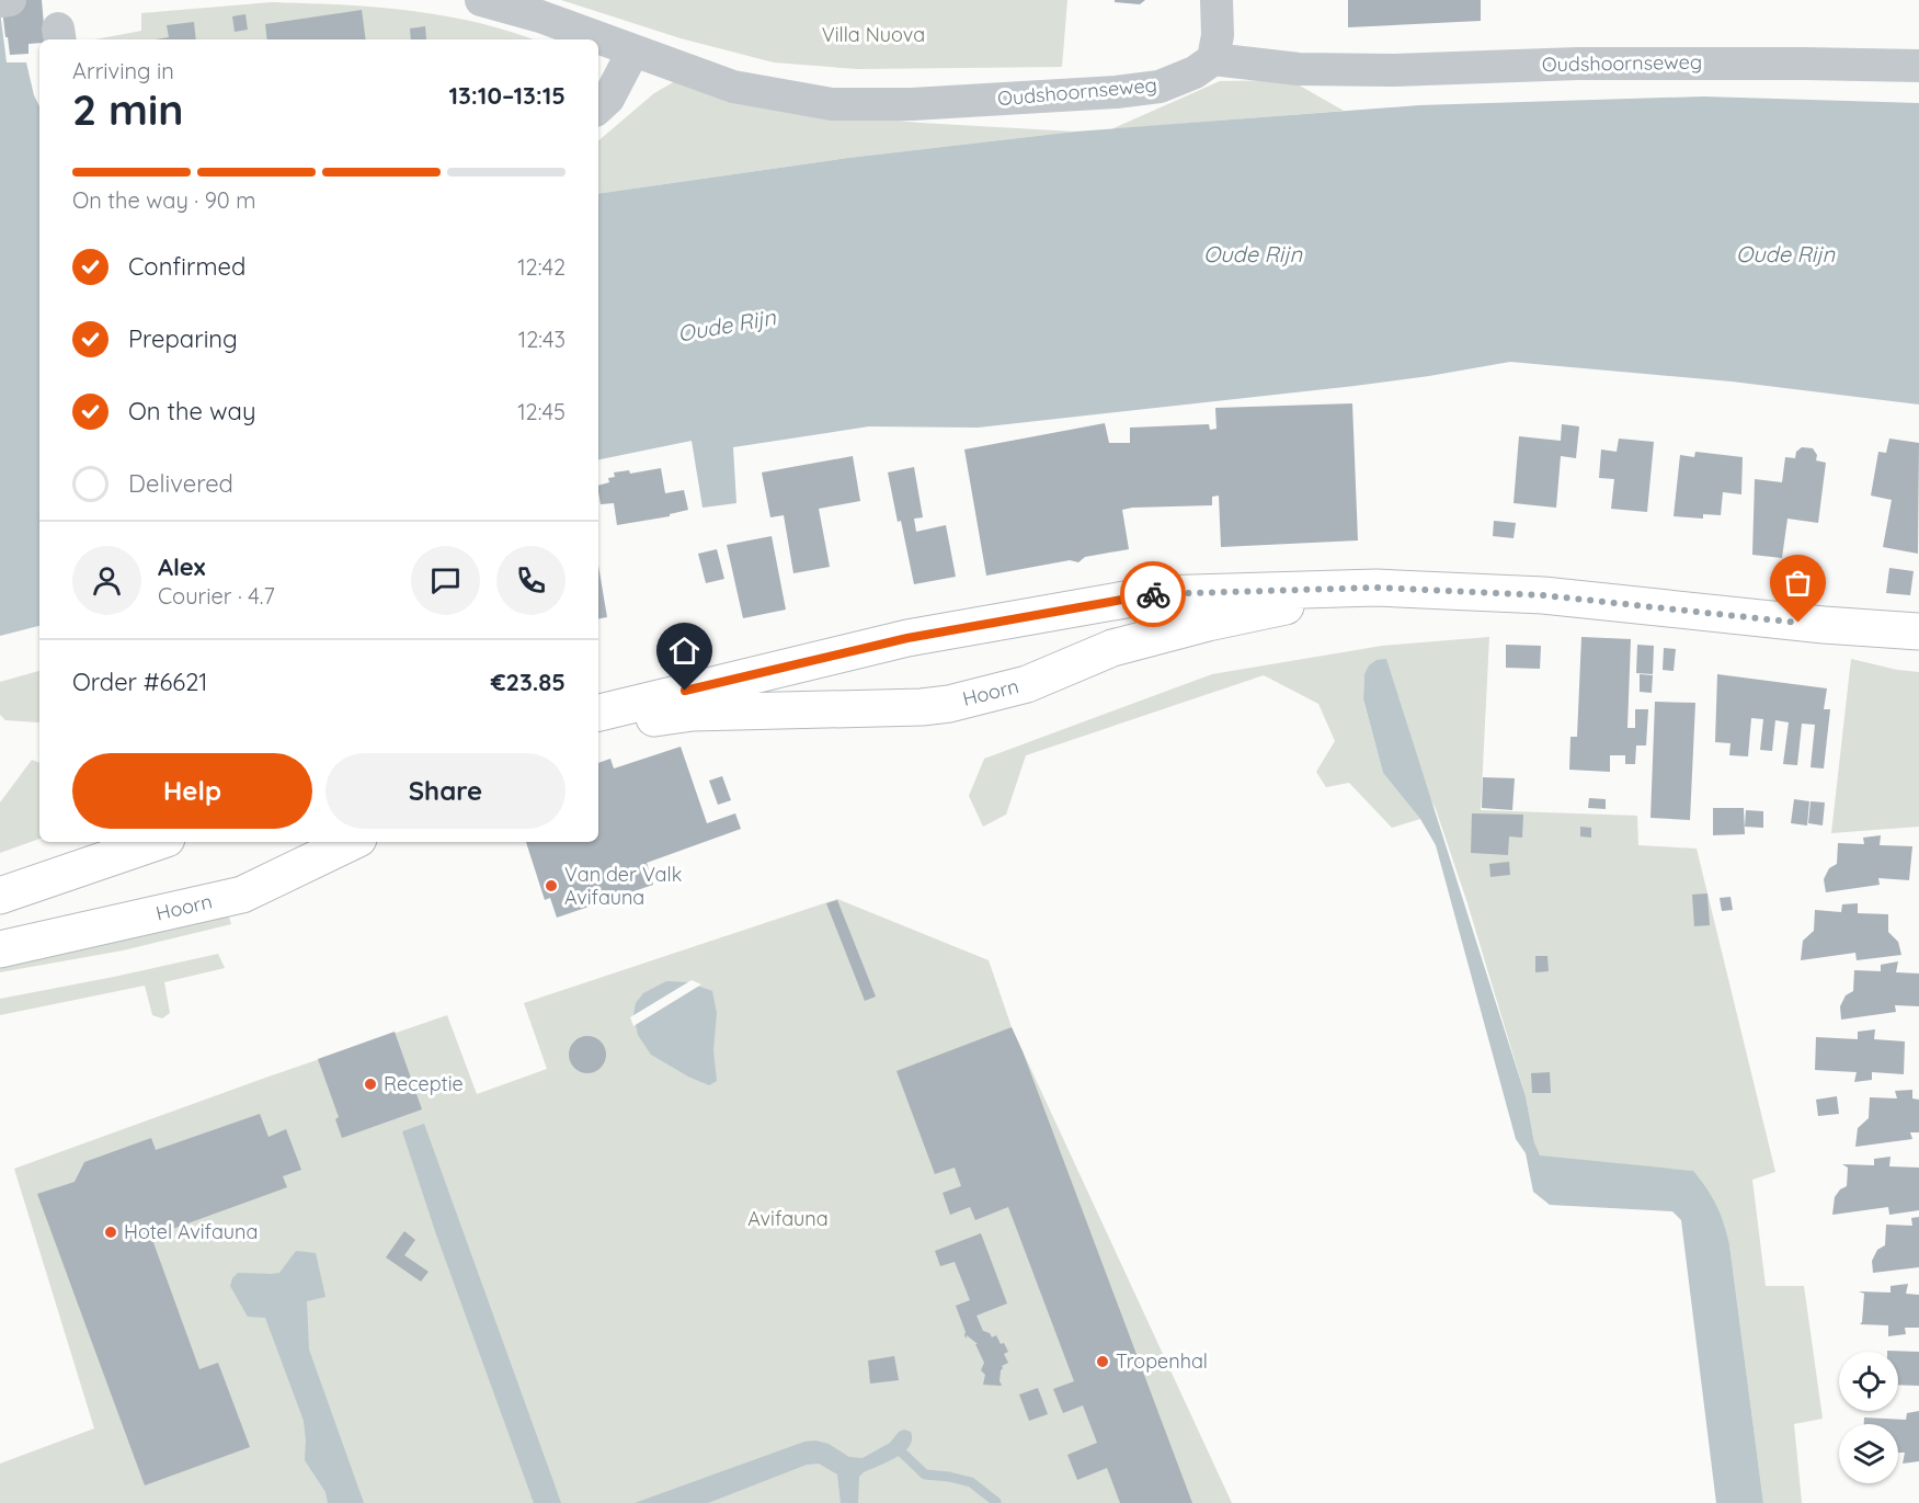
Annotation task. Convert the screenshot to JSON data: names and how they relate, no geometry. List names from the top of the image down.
{
  "streets": {
    "main road": ["Hoorn"],
    "street": ["Oudshoornseweg"]
  },
  "water": ["Oude Rijn"],
  "parks": ["Villa Nuova", "Avifauna"],
  "places": [
    "Van der Valk Avifauna",
    "Receptie",
    "Hotel Avifauna",
    "Tropenhal"
  ],
  "page": {
    "heading": ["2 min", "Arriving in", "13:10–13:15"],
    "panel": [
      "Alex",
      "Courier · 4.7",
      "Order #6621",
      "€23.85"
    ],
    "bar": "On the way · 90 m",
    "list": [
      ["Confirmed", "12:42"],
      ["Preparing", "12:43"],
      ["On the way", "12:45"],
      "Delivered"
    ],
    "buttons": ["Help", "Share"]
  }
}
